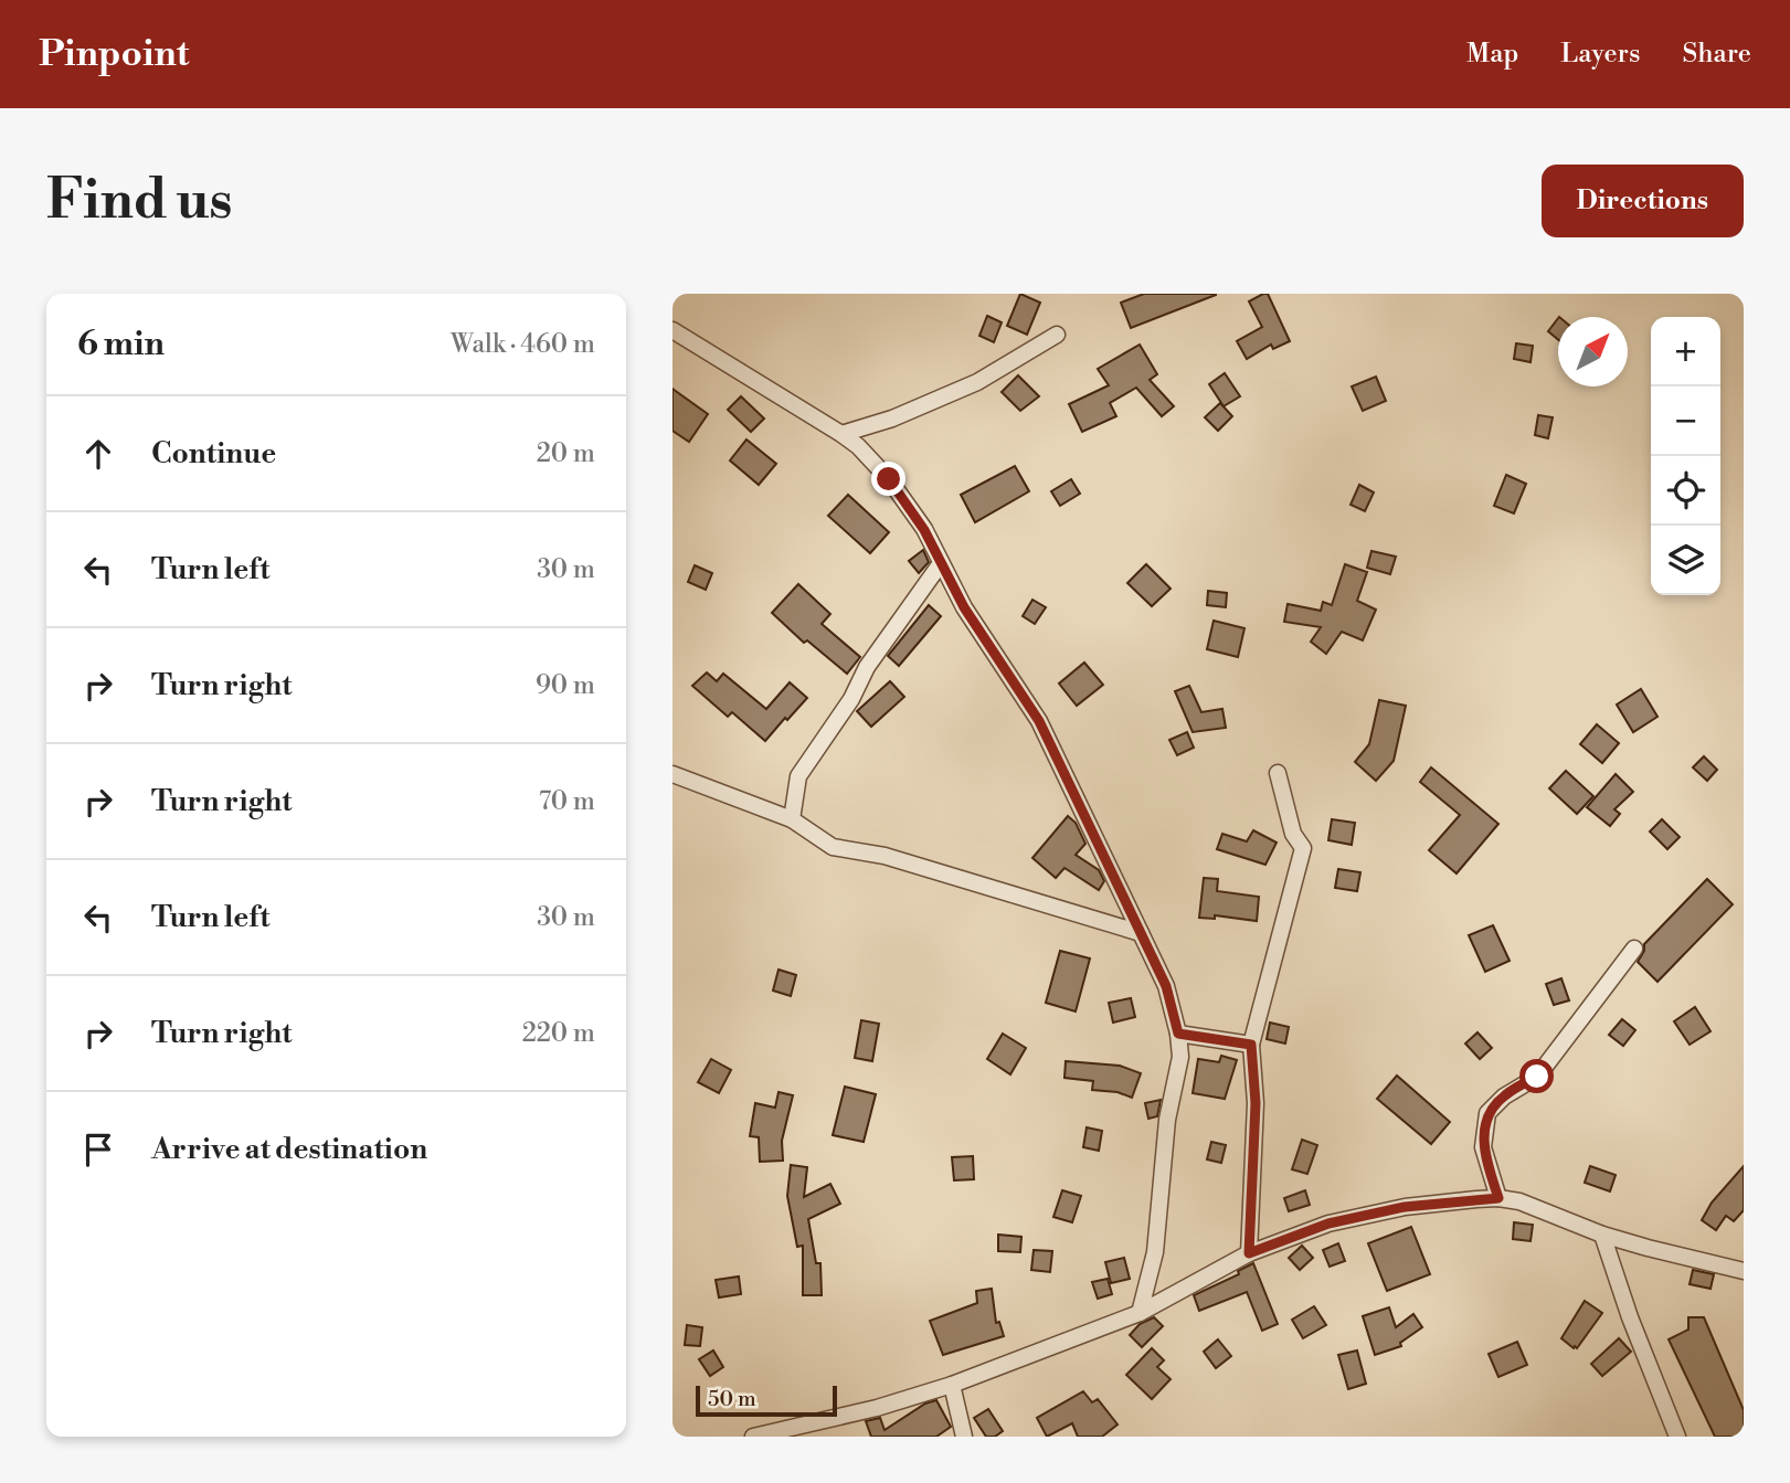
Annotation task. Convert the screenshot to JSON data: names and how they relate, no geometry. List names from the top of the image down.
{
  "scale_bar": "50 m",
  "north": "top right",
  "page": {
    "header": "Pinpoint",
    "nav": ["Map", "Layers", "Share"],
    "buttons": "Directions",
    "title": "Find us",
    "heading": ["6 min", "Walk · 460 m"],
    "map_buttons": ["+", "−"],
    "list": [
      ["Continue", "20 m"],
      ["Turn left", "30 m"],
      ["Turn right", "90 m"],
      ["Turn right", "70 m"],
      ["Turn left", "30 m"],
      ["Turn right", "220 m"],
      "Arrive at destination"
    ],
    "scale": "50 m"
  }
}
